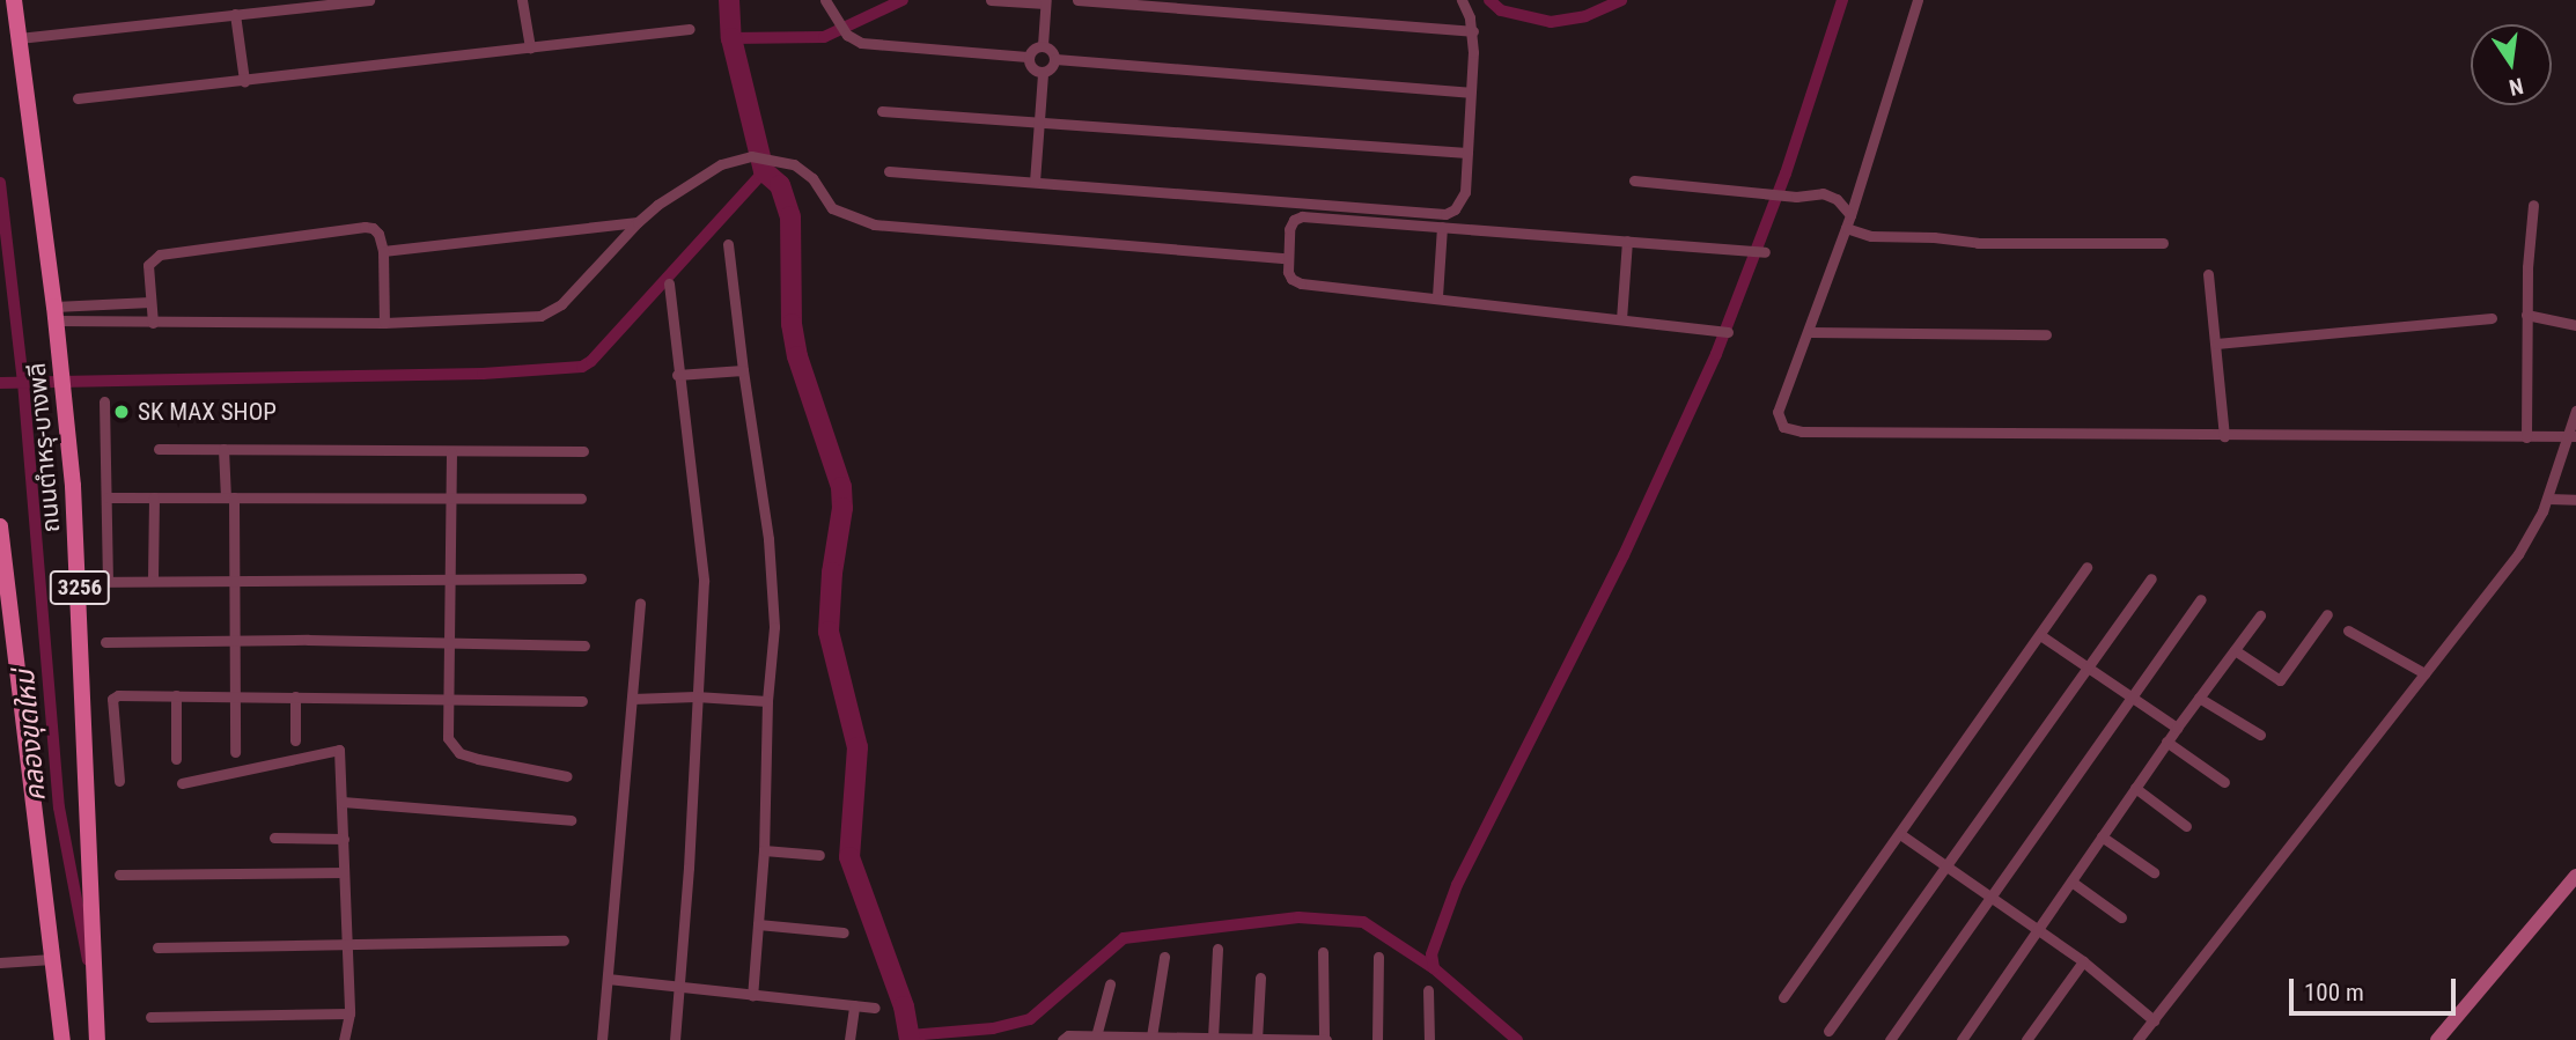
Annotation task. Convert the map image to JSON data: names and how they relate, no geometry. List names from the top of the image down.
{
  "streets": {
    "main road": ["ถนนตำหรุ-บางพลี", "3256"]
  },
  "water": ["คลองขุดใหม่"],
  "places": ["SK MAX SHOP"],
  "scale_bar": "100 m",
  "north": "bottom"
}
